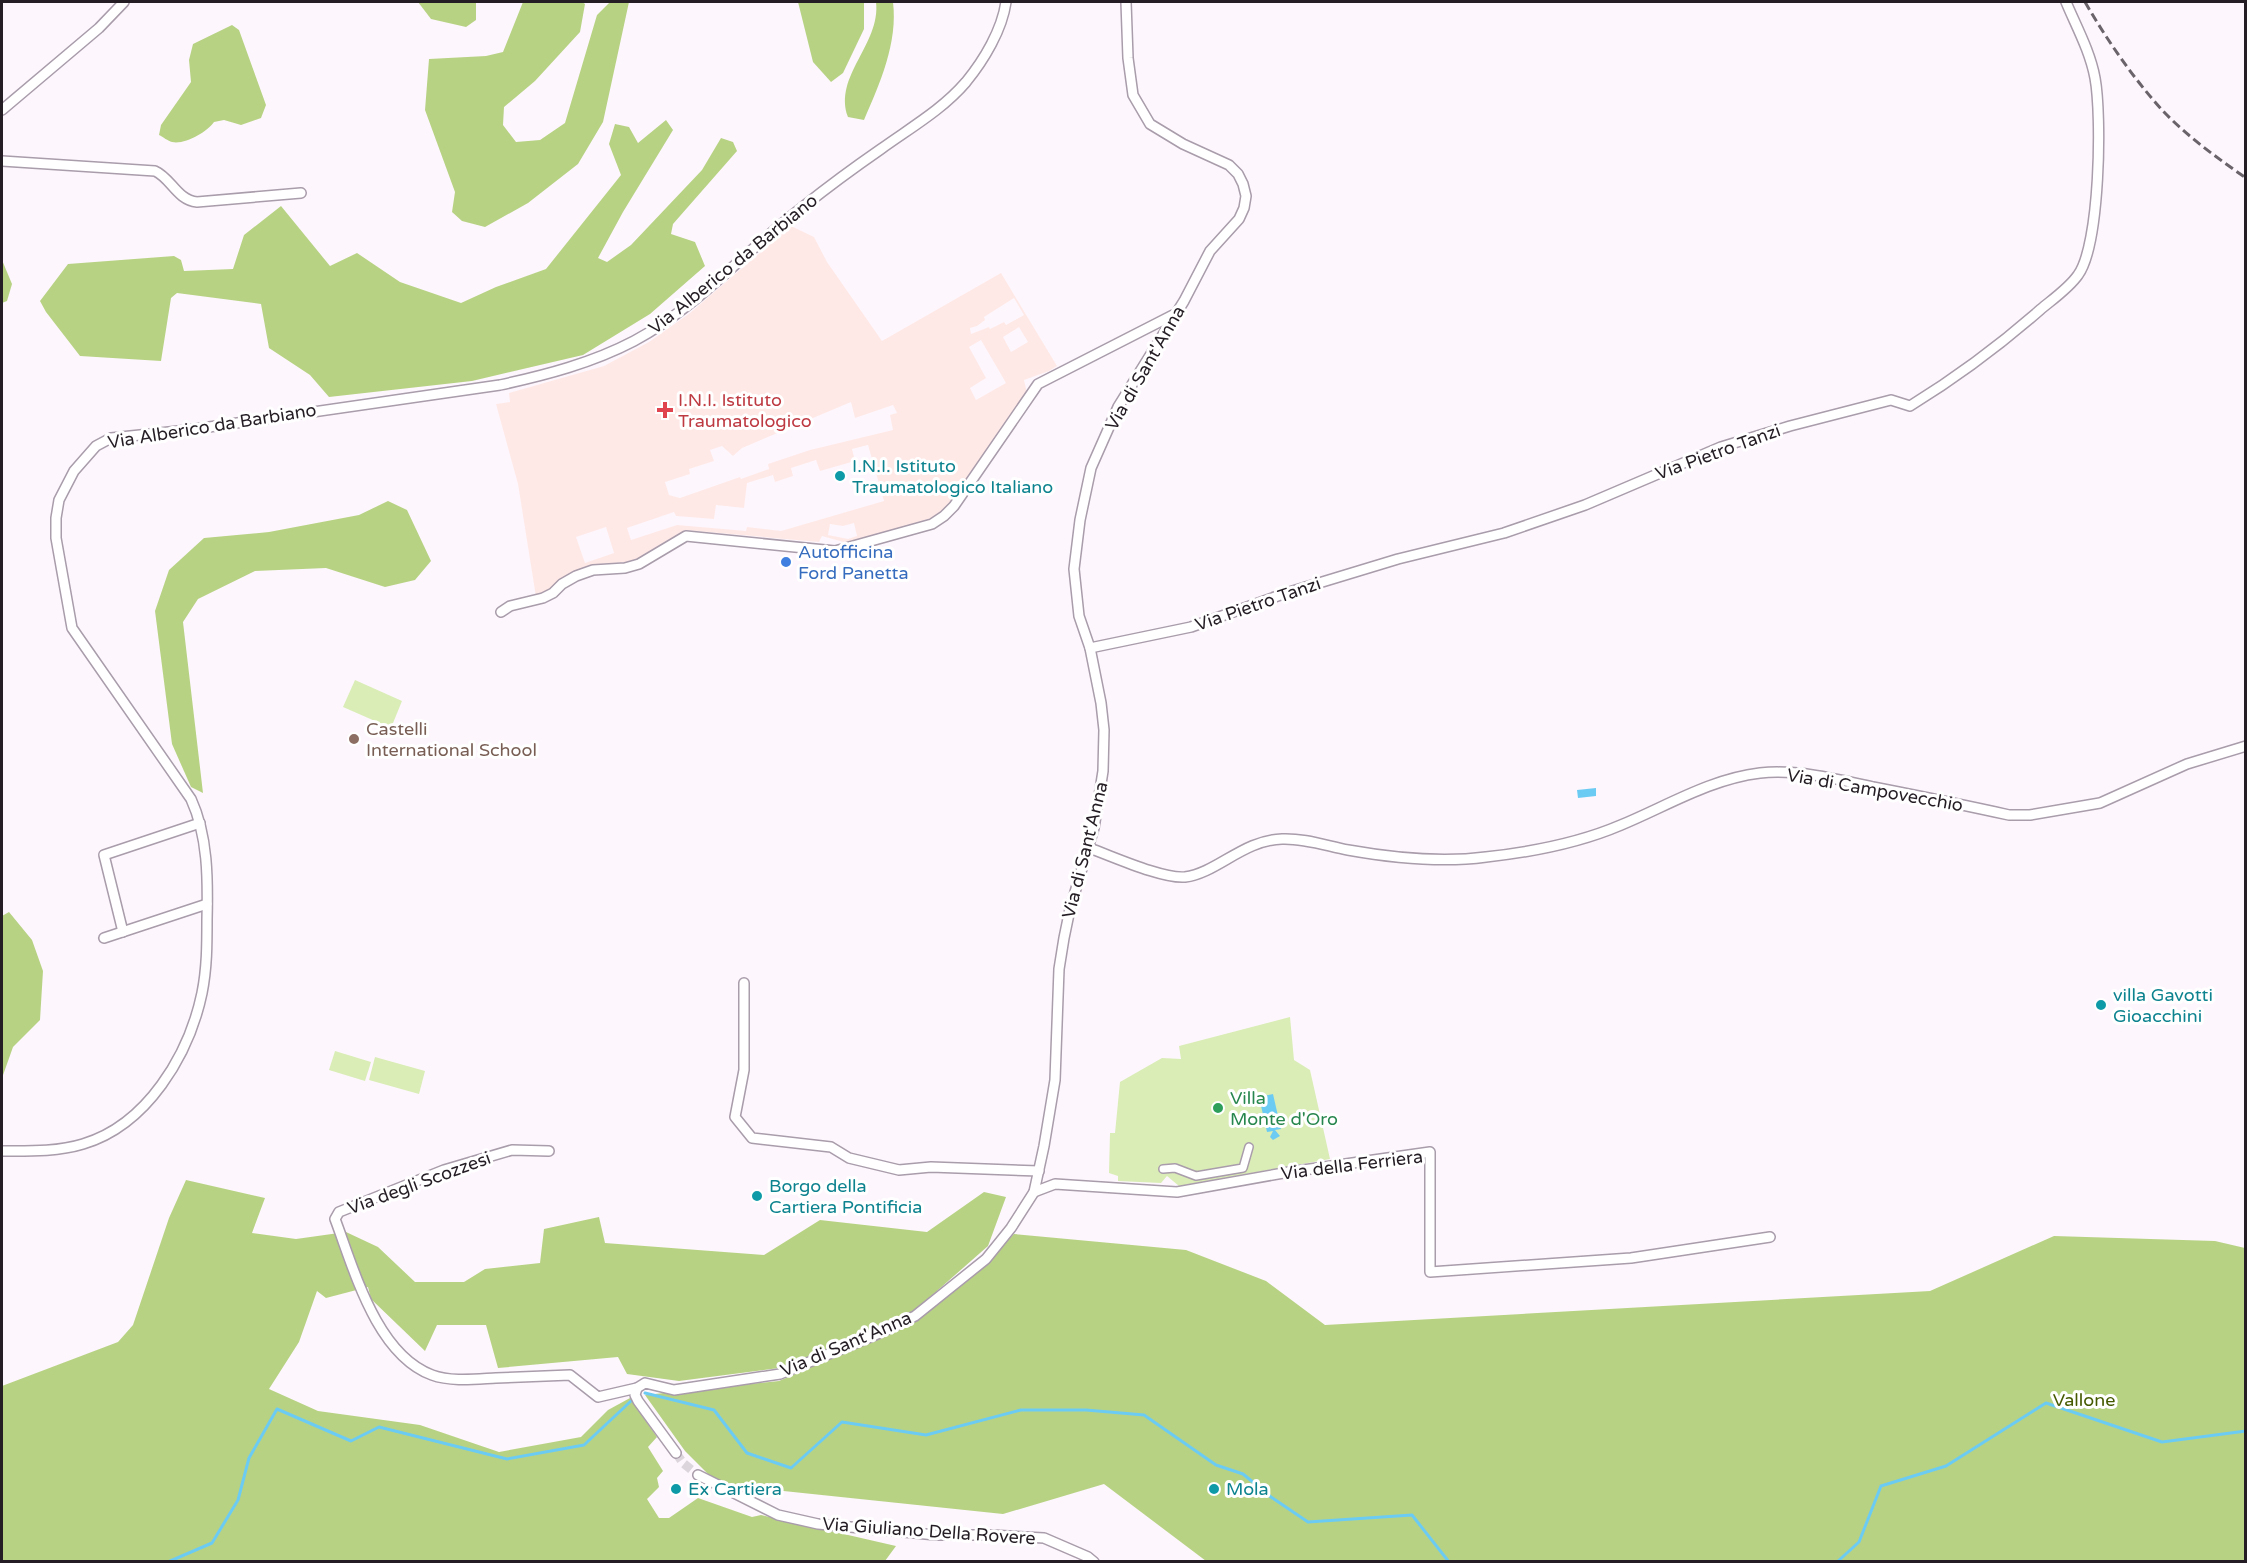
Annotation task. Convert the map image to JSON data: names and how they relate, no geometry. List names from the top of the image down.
{
  "streets": {
    "street": [
      "Via Alberico da Barbiano",
      "Via di Sant'Anna",
      "Via Pietro Tanzi",
      "Via di Campovecchio",
      "Via della Ferriera",
      "Via degli Scozzesi",
      "Via Giuliano Della Rovere"
    ]
  },
  "crossings": [
    ["Via di Sant'Anna", "Via Pietro Tanzi"],
    ["Via di Sant'Anna", "Via di Campovecchio"],
    ["Via di Sant'Anna", "Via della Ferriera"],
    ["Via di Sant'Anna", "Via degli Scozzesi"]
  ],
  "parks": ["Vallone"],
  "places": {
    "health": ["I.N.I. Istituto Traumatologico"],
    "other": [
      "I.N.I. Istituto Traumatologico Italiano",
      "Autofficina Ford Panetta",
      "Castelli International School",
      "villa Gavotti Gioacchini",
      "Villa Monte d'Oro",
      "Borgo della Cartiera Pontificia",
      "Ex Cartiera",
      "Mola"
    ]
  }
}
